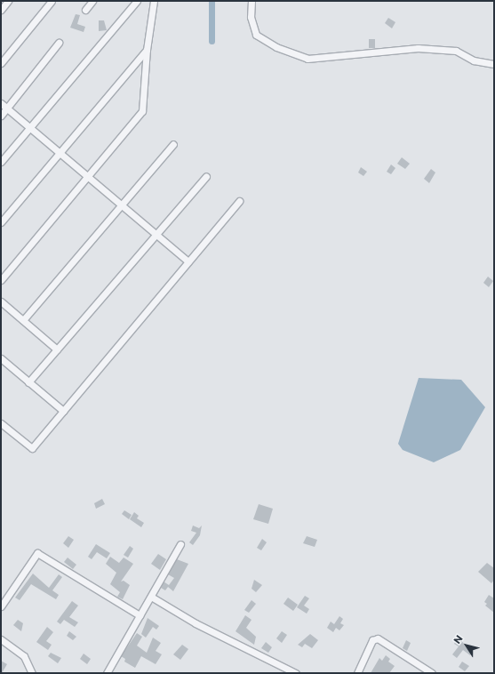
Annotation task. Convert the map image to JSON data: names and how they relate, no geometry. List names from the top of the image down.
{
  "north": "top left"
}
